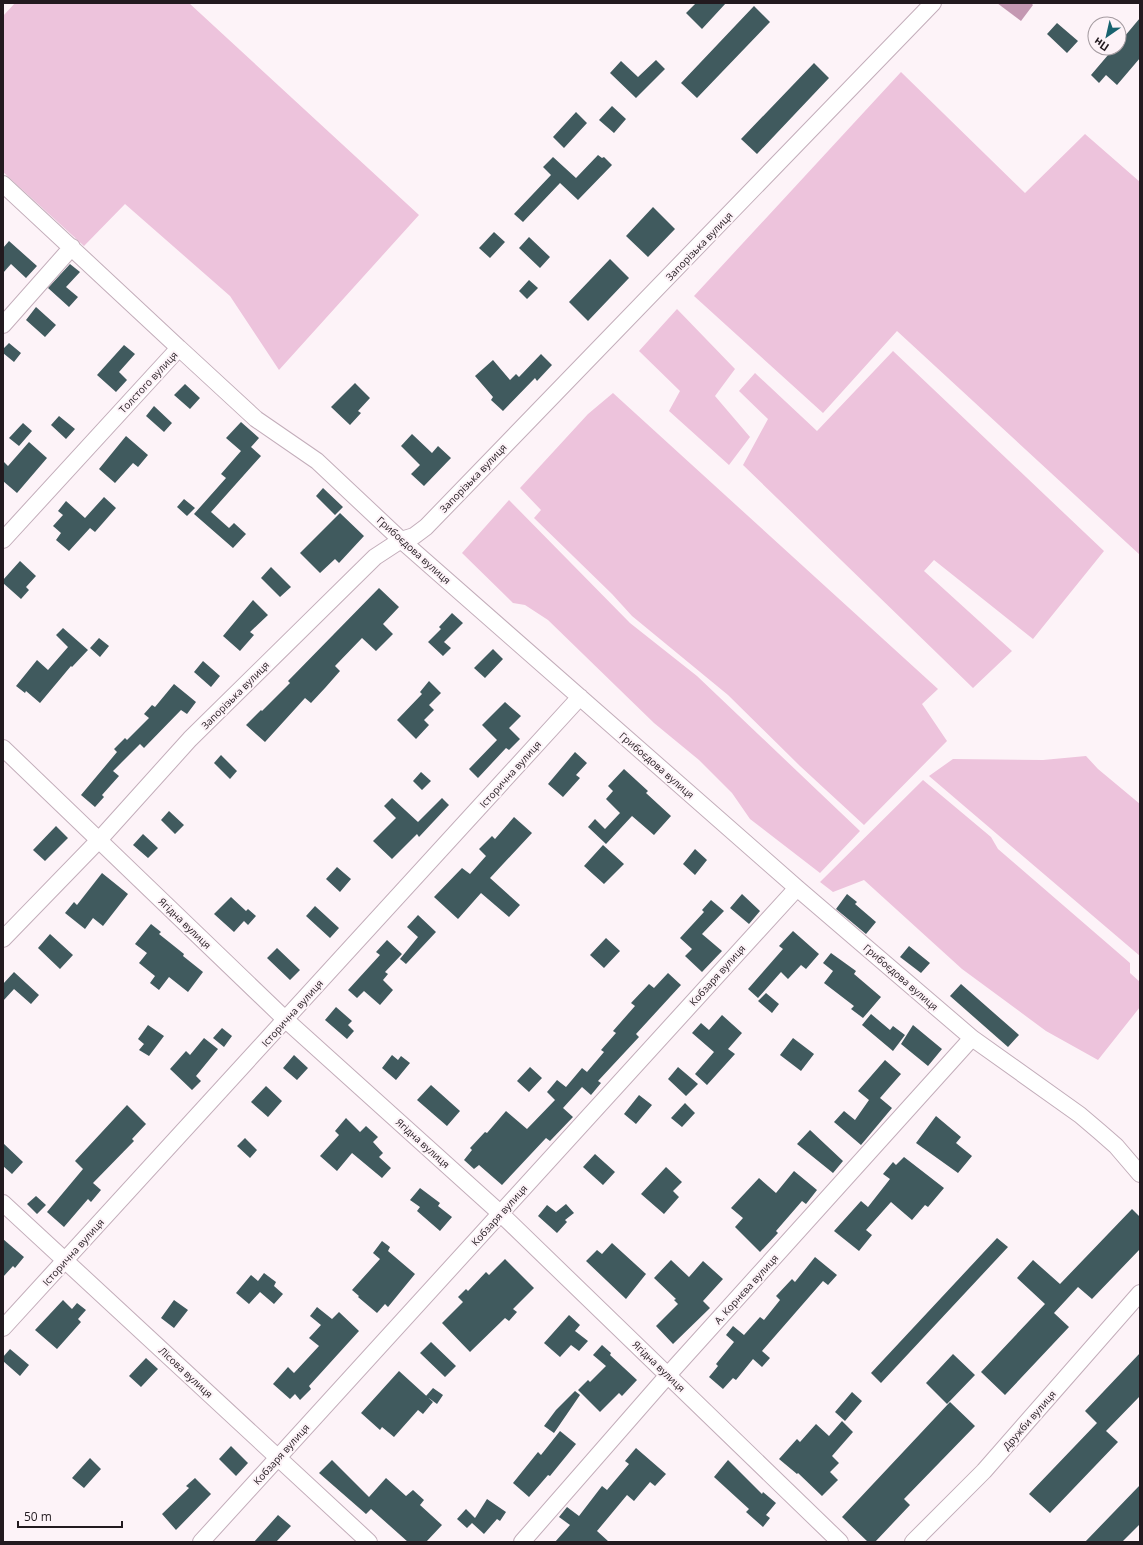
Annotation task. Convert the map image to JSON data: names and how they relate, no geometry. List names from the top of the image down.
{
  "streets": {
    "street": [
      "Запорізька вулиця",
      "Толстого вулиця",
      "Грибоєдова вулиця",
      "Історична вулиця",
      "Ягідна вулиця",
      "Кобзаря вулиця",
      "А. Корнєва вулиця",
      "Лісова вулиця",
      "Дружби вулиця"
    ]
  },
  "crossings": [
    ["Запорізька вулиця", "Грибоєдова вулиця"],
    ["Запорізька вулиця", "Ягідна вулиця"],
    ["Толстого вулиця", "Грибоєдова вулиця"],
    ["Грибоєдова вулиця", "Історична вулиця"],
    ["Грибоєдова вулиця", "Кобзаря вулиця"],
    ["Грибоєдова вулиця", "А. Корнєва вулиця"],
    ["Історична вулиця", "Ягідна вулиця"],
    ["Історична вулиця", "Лісова вулиця"],
    ["Ягідна вулиця", "Кобзаря вулиця"],
    ["Ягідна вулиця", "А. Корнєва вулиця"],
    ["Кобзаря вулиця", "Лісова вулиця"]
  ],
  "scale_bar": "50 m",
  "north": "bottom left"
}
